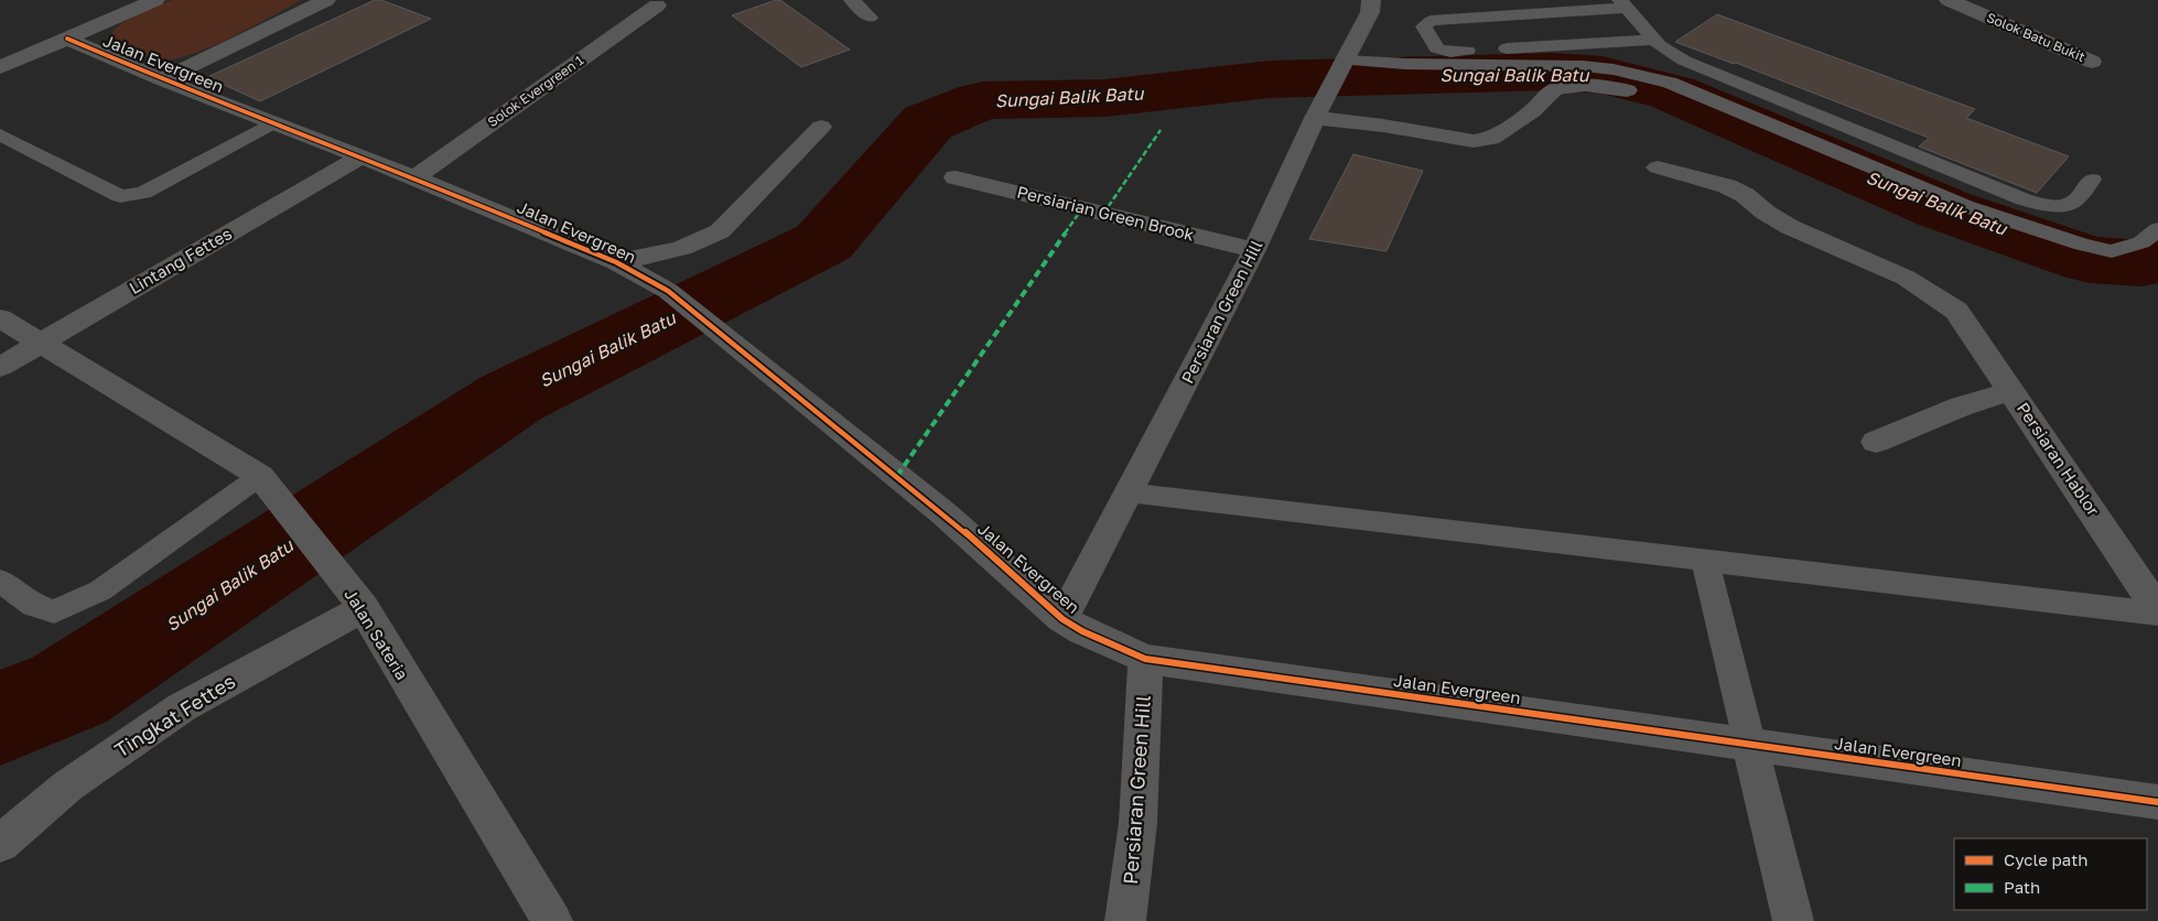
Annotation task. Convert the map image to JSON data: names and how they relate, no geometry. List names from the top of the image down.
{
  "streets": {
    "street": [
      "Solok Batu Bukit",
      "Jalan Evergreen",
      "Solok Evergreen 1",
      "Persiarian Green Brook",
      "Lintang Fettes",
      "Persiaran Green Hill",
      "Persiaran Hablor",
      "Jalan Sateria",
      "Tingkat Fettes"
    ]
  },
  "crossings": [
    ["Jalan Evergreen", "Solok Evergreen 1"],
    ["Jalan Evergreen", "Lintang Fettes"],
    ["Jalan Evergreen", "Persiaran Green Hill"],
    ["Persiarian Green Brook", "Persiaran Green Hill"],
    ["Lintang Fettes", "Jalan Sateria"],
    ["Jalan Sateria", "Tingkat Fettes"]
  ],
  "water": ["Sungai Balik Batu"],
  "legend": ["Cycle path", "Path"]
}
